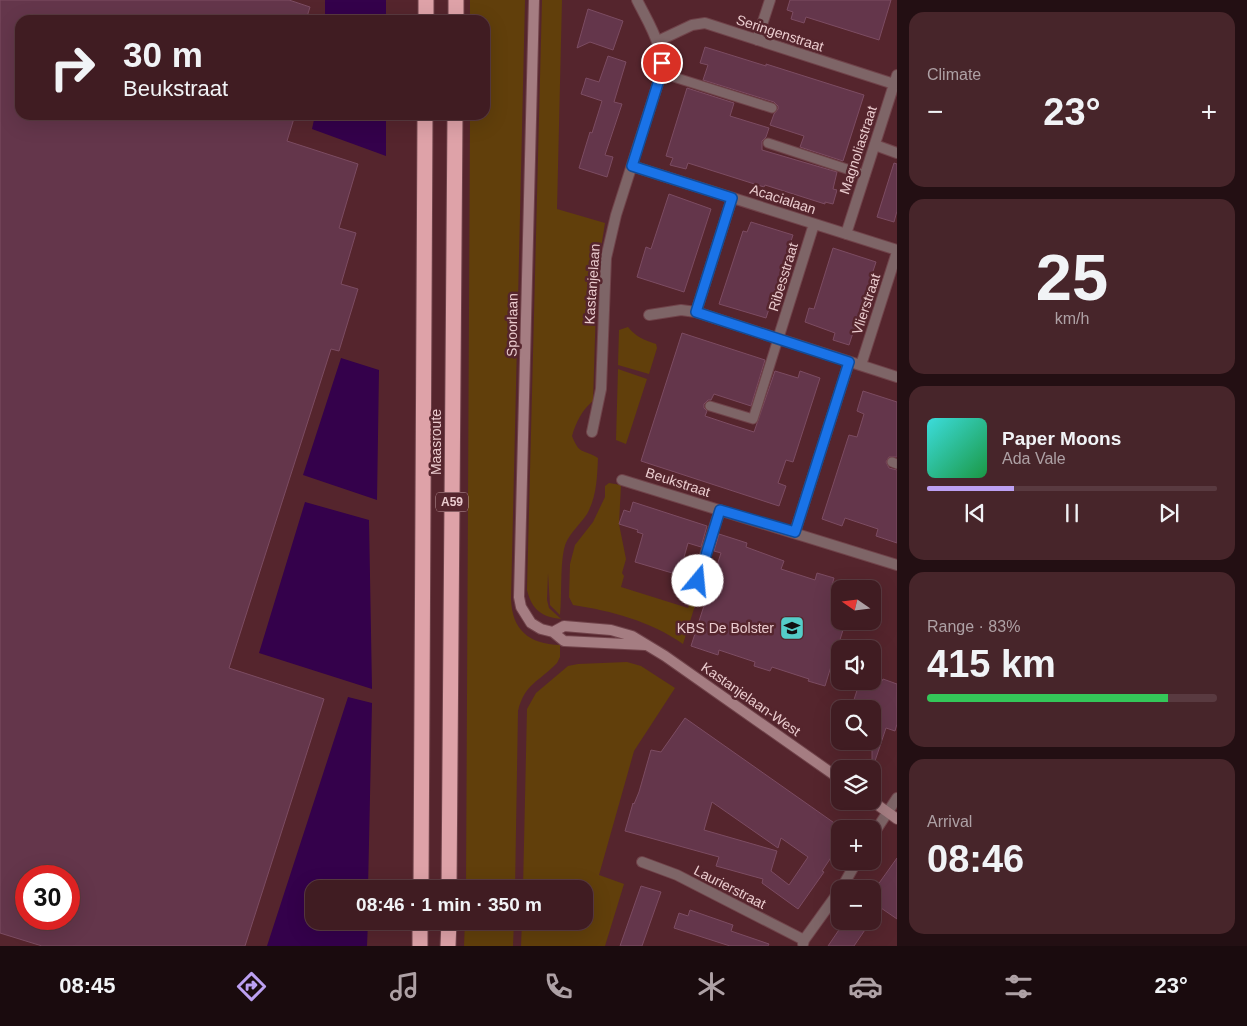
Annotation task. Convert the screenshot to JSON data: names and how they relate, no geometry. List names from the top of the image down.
{
  "streets": {
    "highway": ["Maasroute", "A59"],
    "main road": ["Spoorlaan", "Kastanjelaan-West"],
    "street": [
      "Seringenstraat",
      "Magnoliastraat",
      "Acacialaan",
      "Ribesstraat",
      "Kastanjelaan",
      "Vlierstraat",
      "Beukstraat",
      "Laurierstraat"
    ]
  },
  "crossings": [
    ["Seringenstraat", "Magnoliastraat"],
    ["Seringenstraat", "Kastanjelaan"],
    ["Magnoliastraat", "Acacialaan"],
    ["Acacialaan", "Ribesstraat"],
    ["Acacialaan", "Kastanjelaan"],
    ["Acacialaan", "Vlierstraat"],
    ["Spoorlaan", "Kastanjelaan-West"]
  ],
  "places": {
    "school or university": ["KBS De Bolster"]
  },
  "north": "left",
  "page": {
    "tile": [
      "Climate",
      ["25", "km/h"],
      ["Range · 83%", "415 km"],
      ["Arrival", "08:46"]
    ],
    "turn": ["30 m", "Beukstraat"],
    "heat": ["−", "23°", "+"],
    "song": ["Paper Moons", "Ada Vale"],
    "map_buttons": ["+", "−"],
    "limit": "30",
    "trip": "08:46 · 1 min · 350 m",
    "tabs": ["08:45", "23°"]
  }
}
